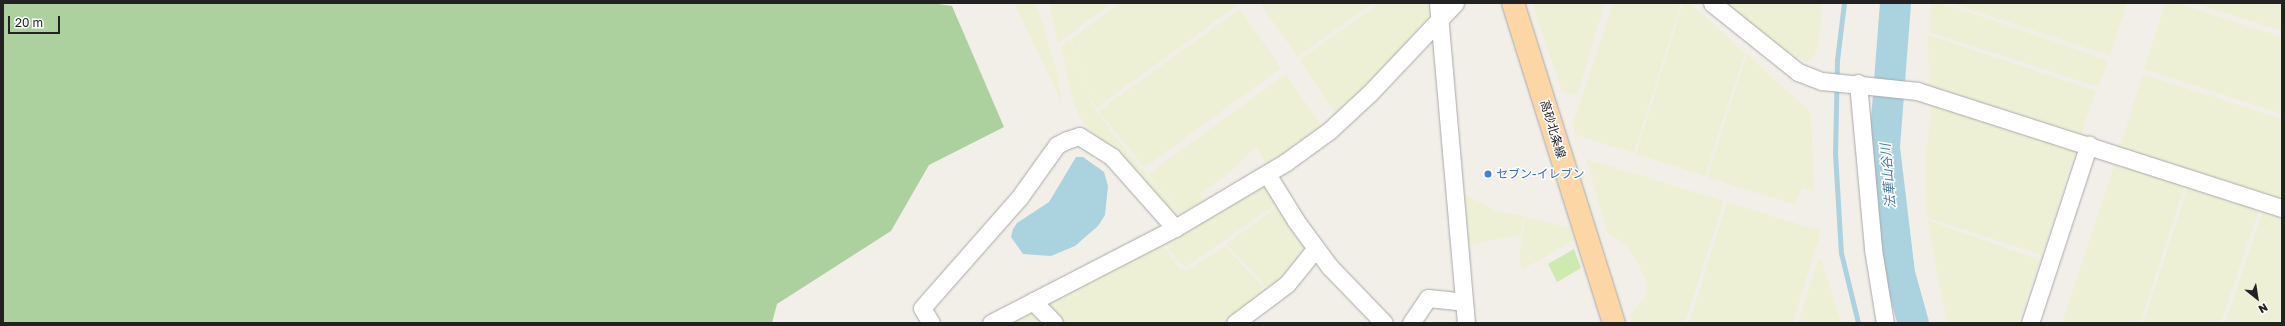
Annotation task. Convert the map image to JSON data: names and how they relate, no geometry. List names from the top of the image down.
{
  "streets": {
    "main road": ["高砂北条線"]
  },
  "water": ["法華山谷川"],
  "places": ["セブン-イレブン"],
  "scale_bar": "20 m",
  "north": "bottom right"
}
